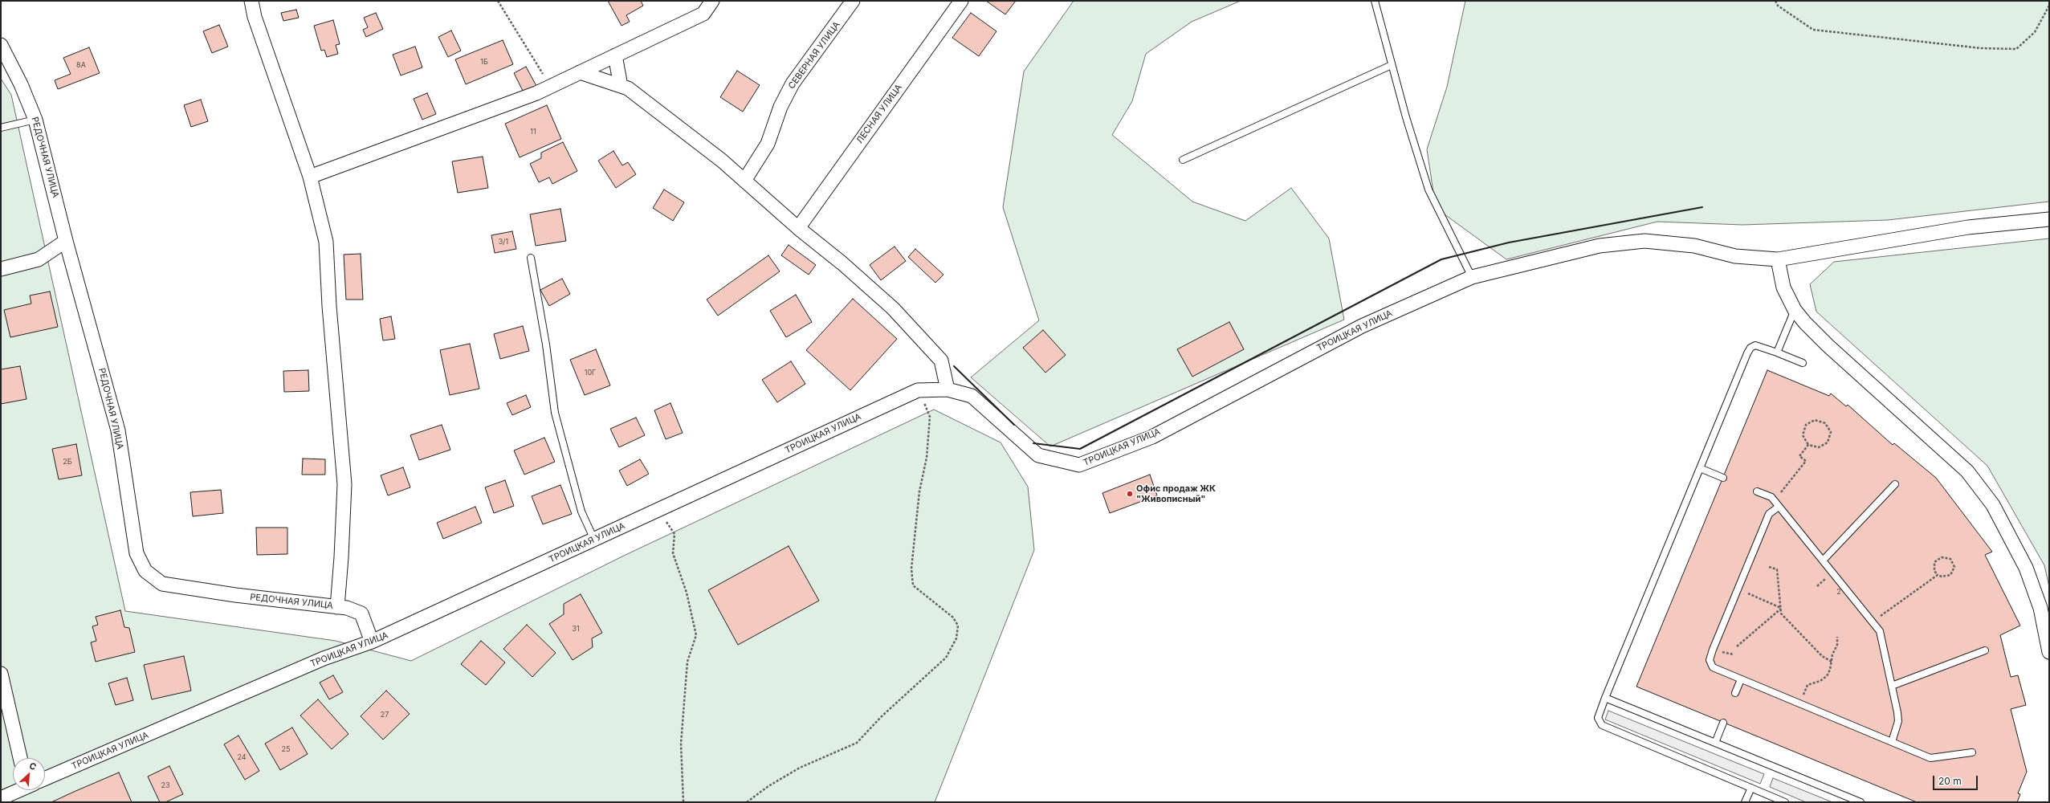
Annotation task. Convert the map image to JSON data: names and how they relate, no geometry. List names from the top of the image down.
{
  "streets": {
    "street": [
      "СЕВЕРНАЯ УЛИЦА",
      "ЛЕСНАЯ УЛИЦА",
      "РЕДОЧНАЯ УЛИЦА",
      "ТРОИЦКАЯ УЛИЦА"
    ]
  },
  "crossings": [
    ["РЕДОЧНАЯ УЛИЦА", "ТРОИЦКАЯ УЛИЦА"]
  ],
  "places": ["Офис продаж ЖК \"Живописный\""],
  "house_numbers": [
    "1Б",
    "8А",
    "11",
    "3/1",
    "10Г",
    "2Б",
    "2",
    "31",
    "27",
    "25",
    "24",
    "23"
  ],
  "scale_bar": "20 m",
  "north": "top right"
}
